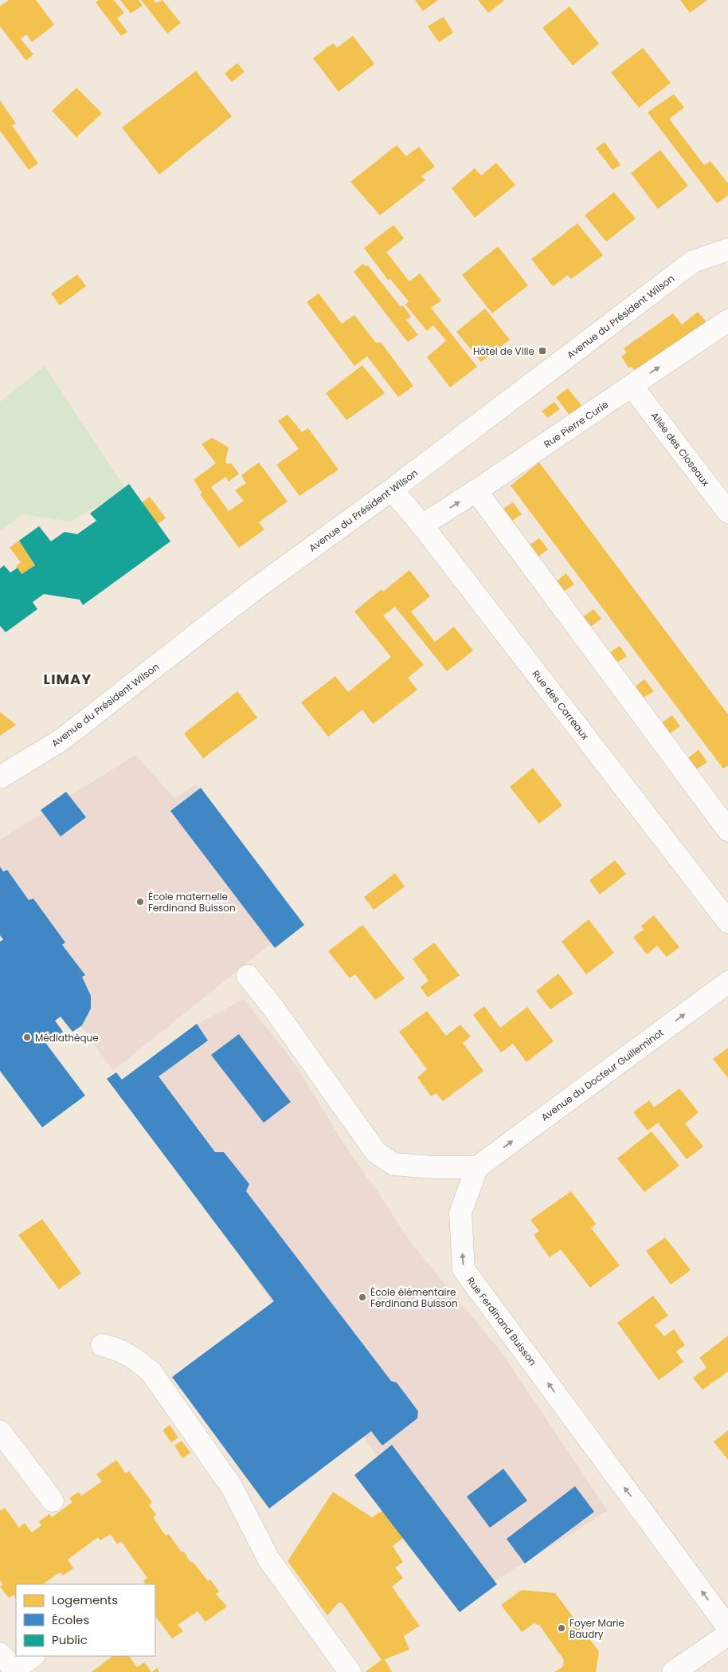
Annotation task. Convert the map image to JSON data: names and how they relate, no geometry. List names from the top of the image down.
{
  "streets": {
    "street": [
      "Avenue du Président Wilson",
      "Rue Pierre Curie",
      "Allée des Closeaux",
      "Rue des Carreaux",
      "Avenue du Docteur Guilleminot",
      "Rue Ferdinand Buisson"
    ]
  },
  "crossings": [
    ["Avenue du Président Wilson", "Rue des Carreaux"],
    ["Rue Pierre Curie", "Allée des Closeaux"],
    ["Rue Pierre Curie", "Rue des Carreaux"],
    ["Avenue du Docteur Guilleminot", "Rue Ferdinand Buisson"]
  ],
  "one_way": ["Rue Pierre Curie", "Avenue du Docteur Guilleminot", "Rue Ferdinand Buisson"],
  "districts": ["LIMAY"],
  "places": {
    "transit": ["Hôtel de Ville"],
    "other": [
      "École maternelle Ferdinand Buisson",
      "Médiathèque",
      "École élémentaire Ferdinand Buisson",
      "Foyer Marie Baudry"
    ]
  },
  "legend": ["Logements", "Écoles", "Public"]
}
